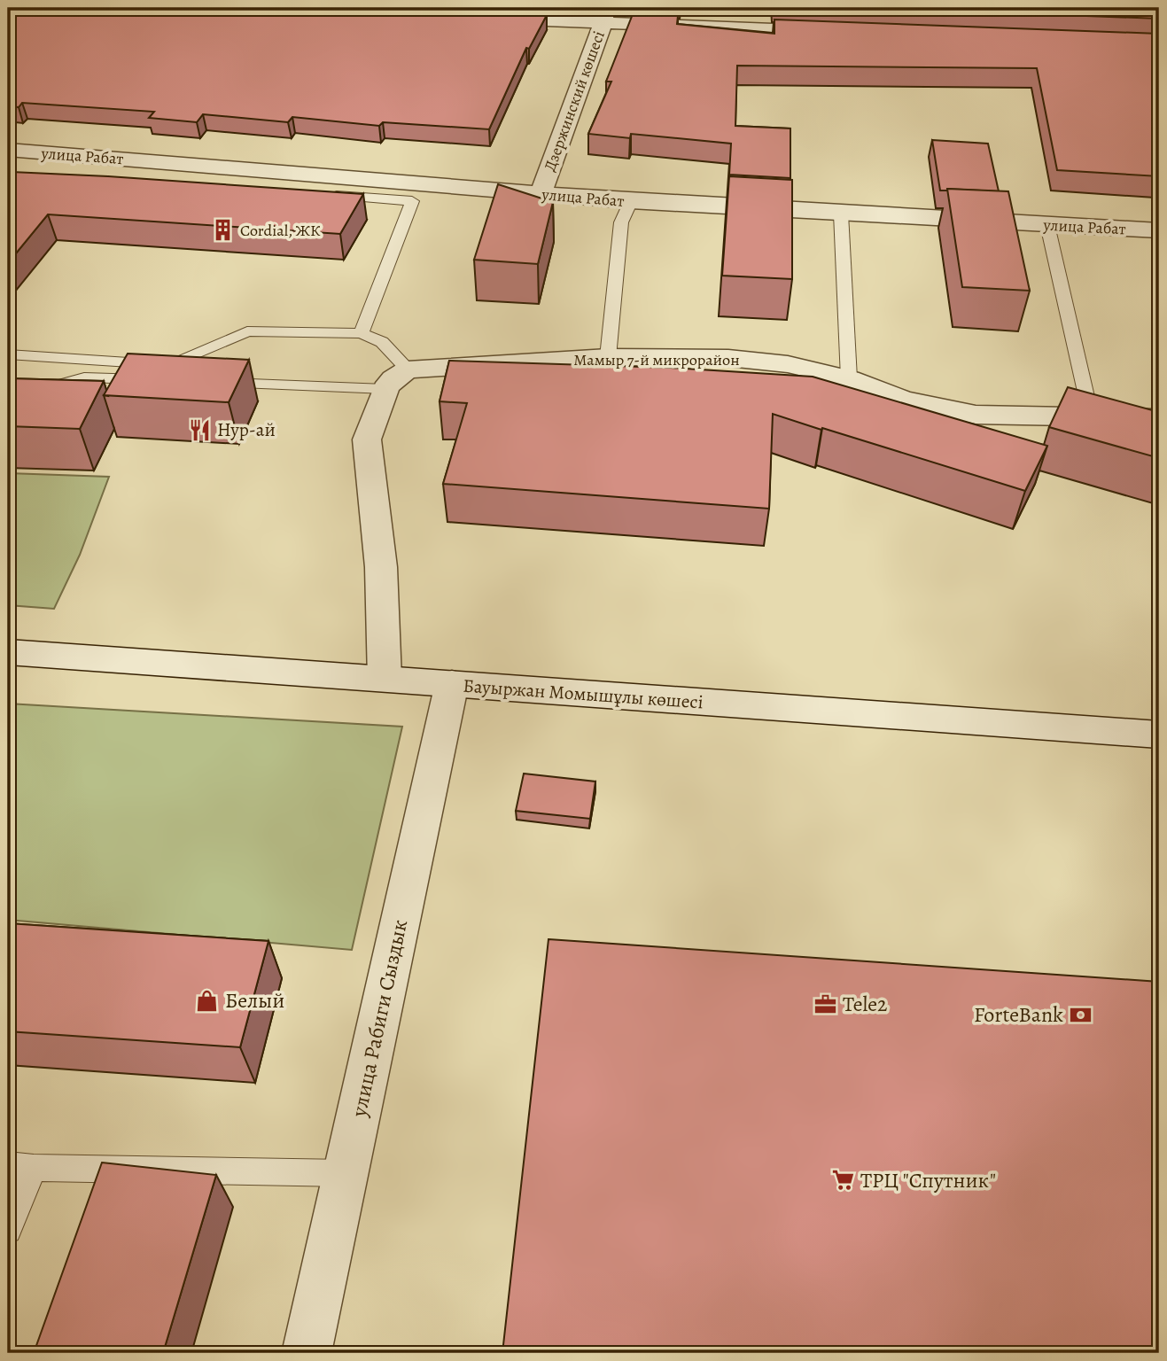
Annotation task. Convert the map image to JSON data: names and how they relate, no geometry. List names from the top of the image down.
{
  "streets": {
    "street": [
      "Дзержинский көшесі",
      "улица Рабат",
      "Мамыр 7-й микрорайон",
      "Бауыржан Момышұлы көшесі",
      "улица Рабиги Сыздык"
    ]
  },
  "crossings": [
    ["Дзержинский көшесі", "улица Рабат"],
    ["Бауыржан Момышұлы көшесі", "улица Рабиги Сыздык"]
  ],
  "places": {
    "building": ["Cordial, ЖК"],
    "restaurant": ["Нур-ай"],
    "shop": ["Белый"],
    "office": ["Tele2"],
    "bank": ["ForteBank"],
    "supermarket": ["ТРЦ \"Спутник\""]
  }
}
